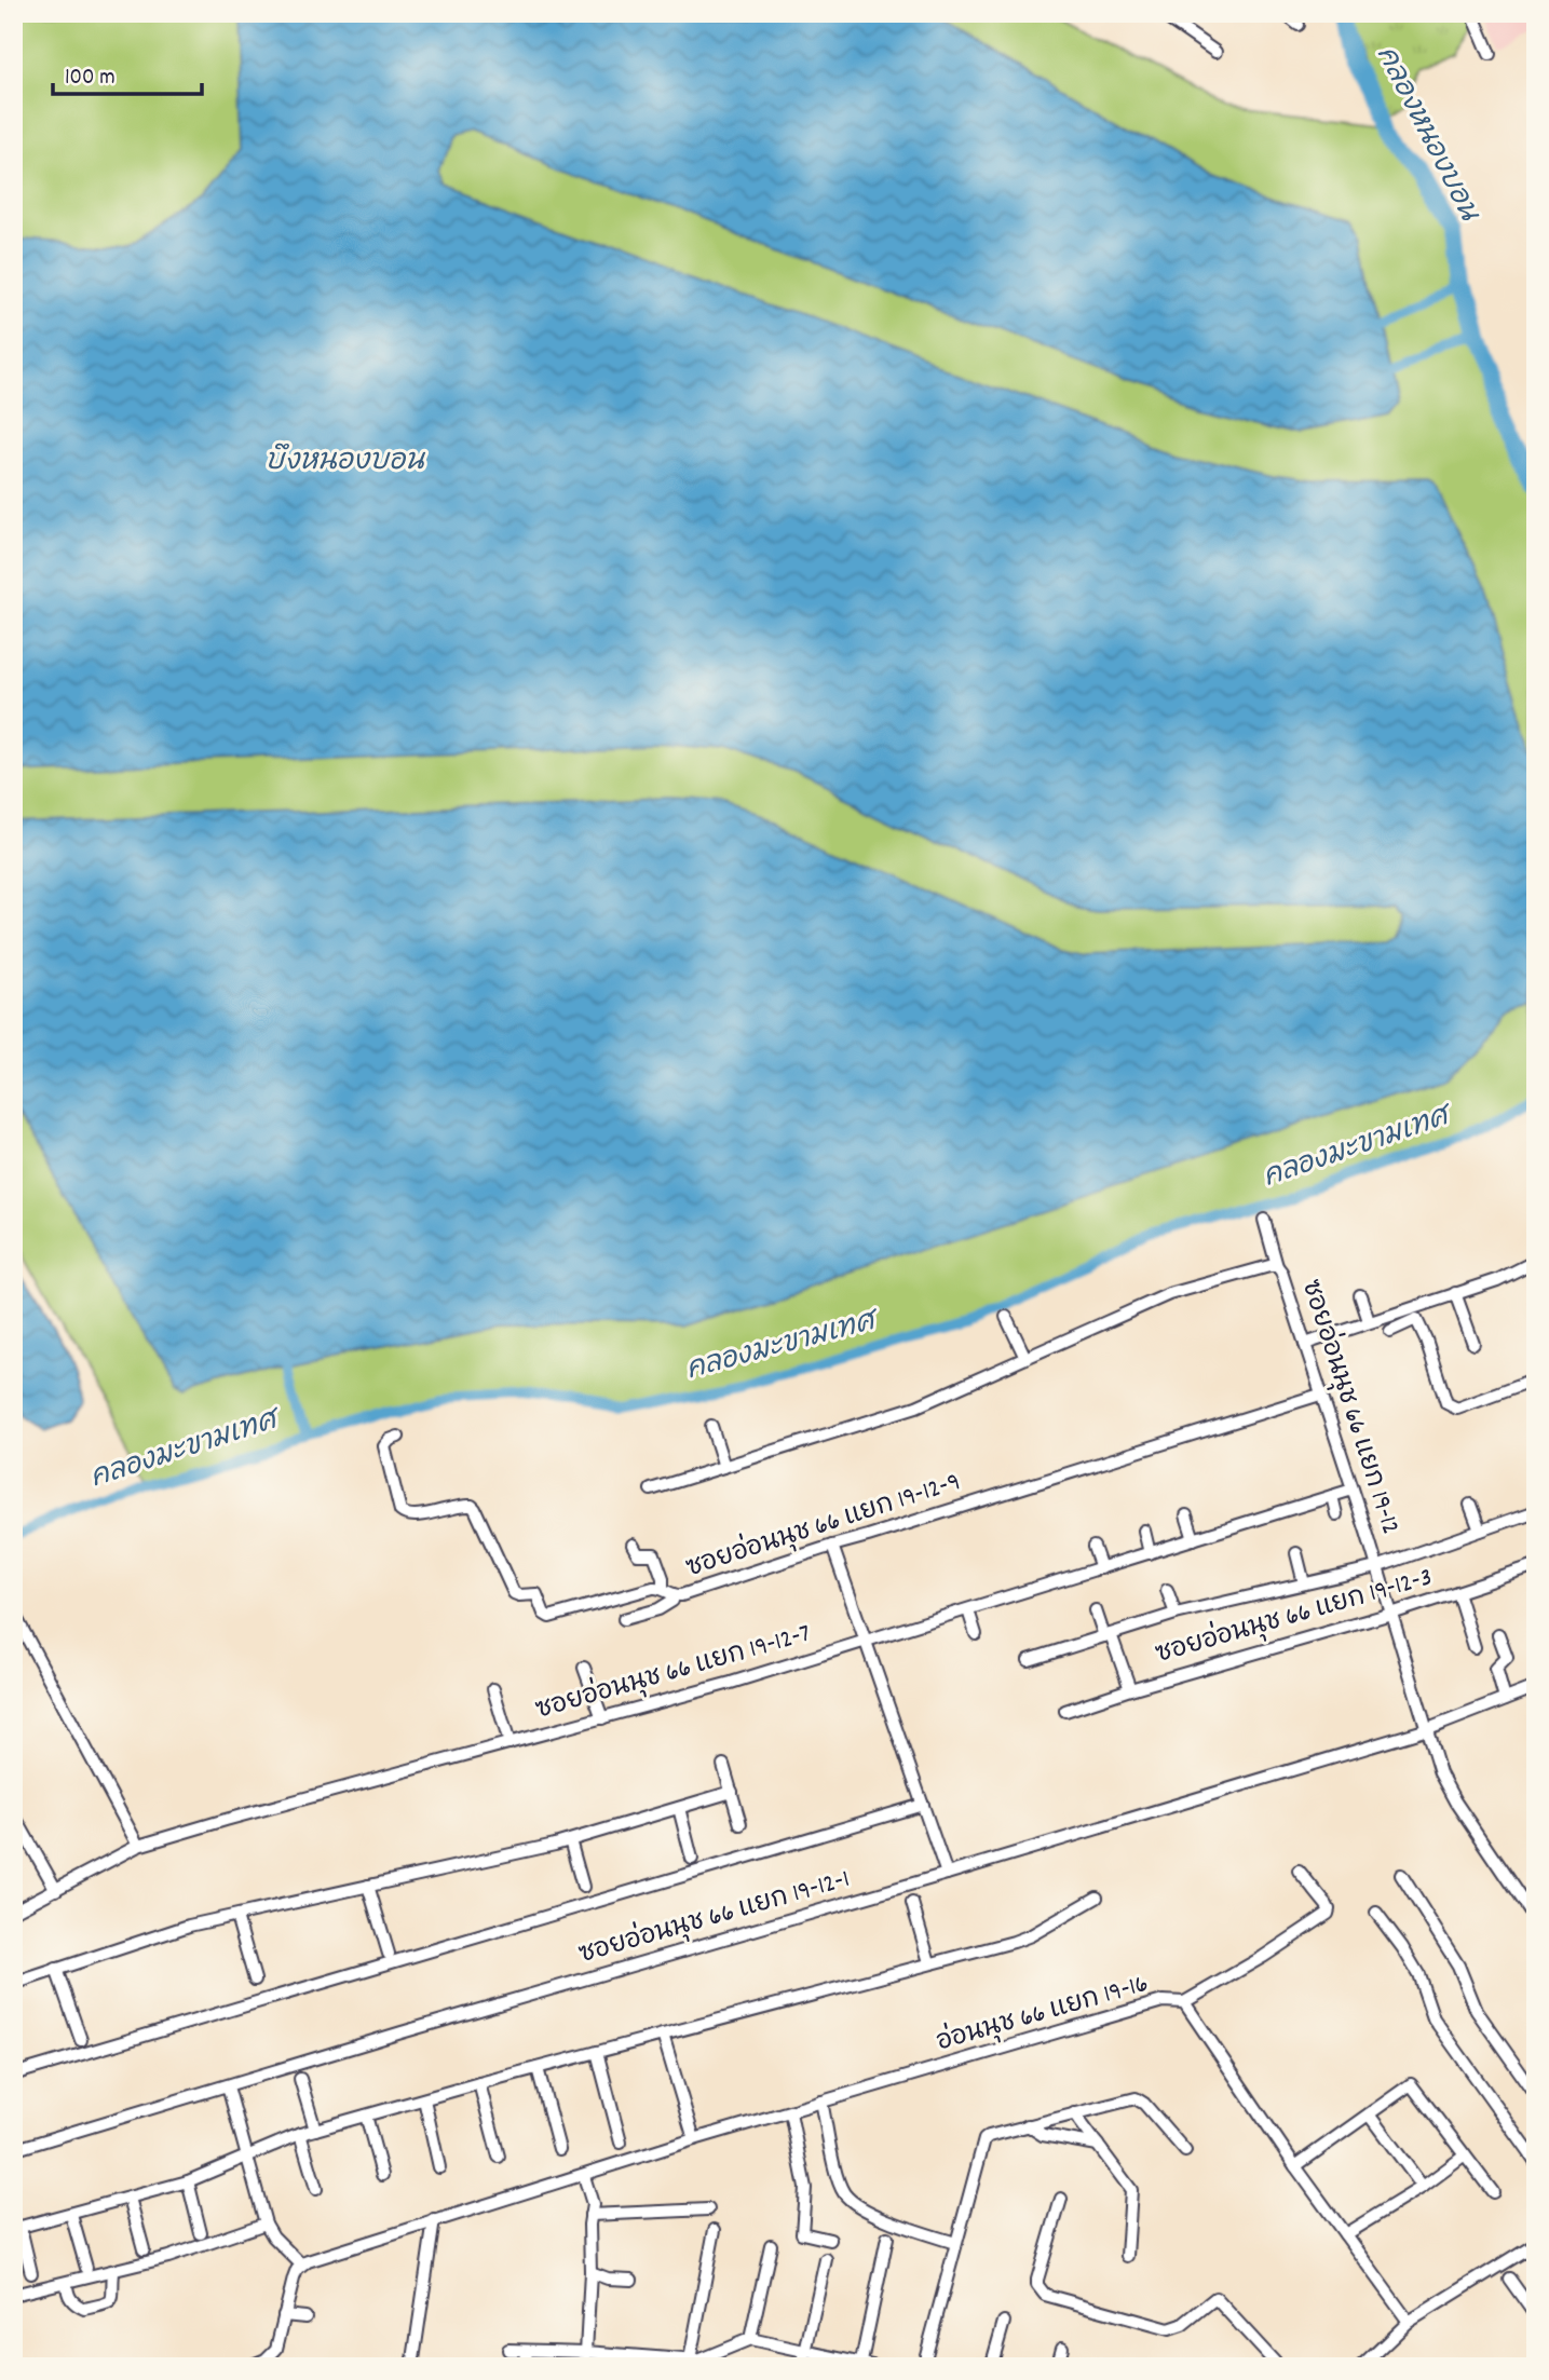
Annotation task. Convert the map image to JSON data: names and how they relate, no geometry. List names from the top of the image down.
{
  "streets": {
    "street": [
      "ซอยอ่อนนุช 66 แยก 19-12",
      "ซอยอ่อนนุช 66 แยก 19-12-9",
      "ซอยอ่อนนุช 66 แยก 19-12-3",
      "ซอยอ่อนนุช 66 แยก 19-12-7",
      "ซอยอ่อนนุช 66 แยก 19-12-1",
      "อ่อนนุช 66 แยก 19-16"
    ]
  },
  "crossings": [
    ["ซอยอ่อนนุช 66 แยก 19-12", "ซอยอ่อนนุช 66 แยก 19-12-9"],
    ["ซอยอ่อนนุช 66 แยก 19-12", "ซอยอ่อนนุช 66 แยก 19-12-3"],
    ["ซอยอ่อนนุช 66 แยก 19-12", "ซอยอ่อนนุช 66 แยก 19-12-7"],
    ["ซอยอ่อนนุช 66 แยก 19-12", "ซอยอ่อนนุช 66 แยก 19-12-1"]
  ],
  "water": ["คลองหนองบอน", "บึงหนองบอน", "คลองมะขามเทศ"],
  "scale_bar": "100 m"
}
